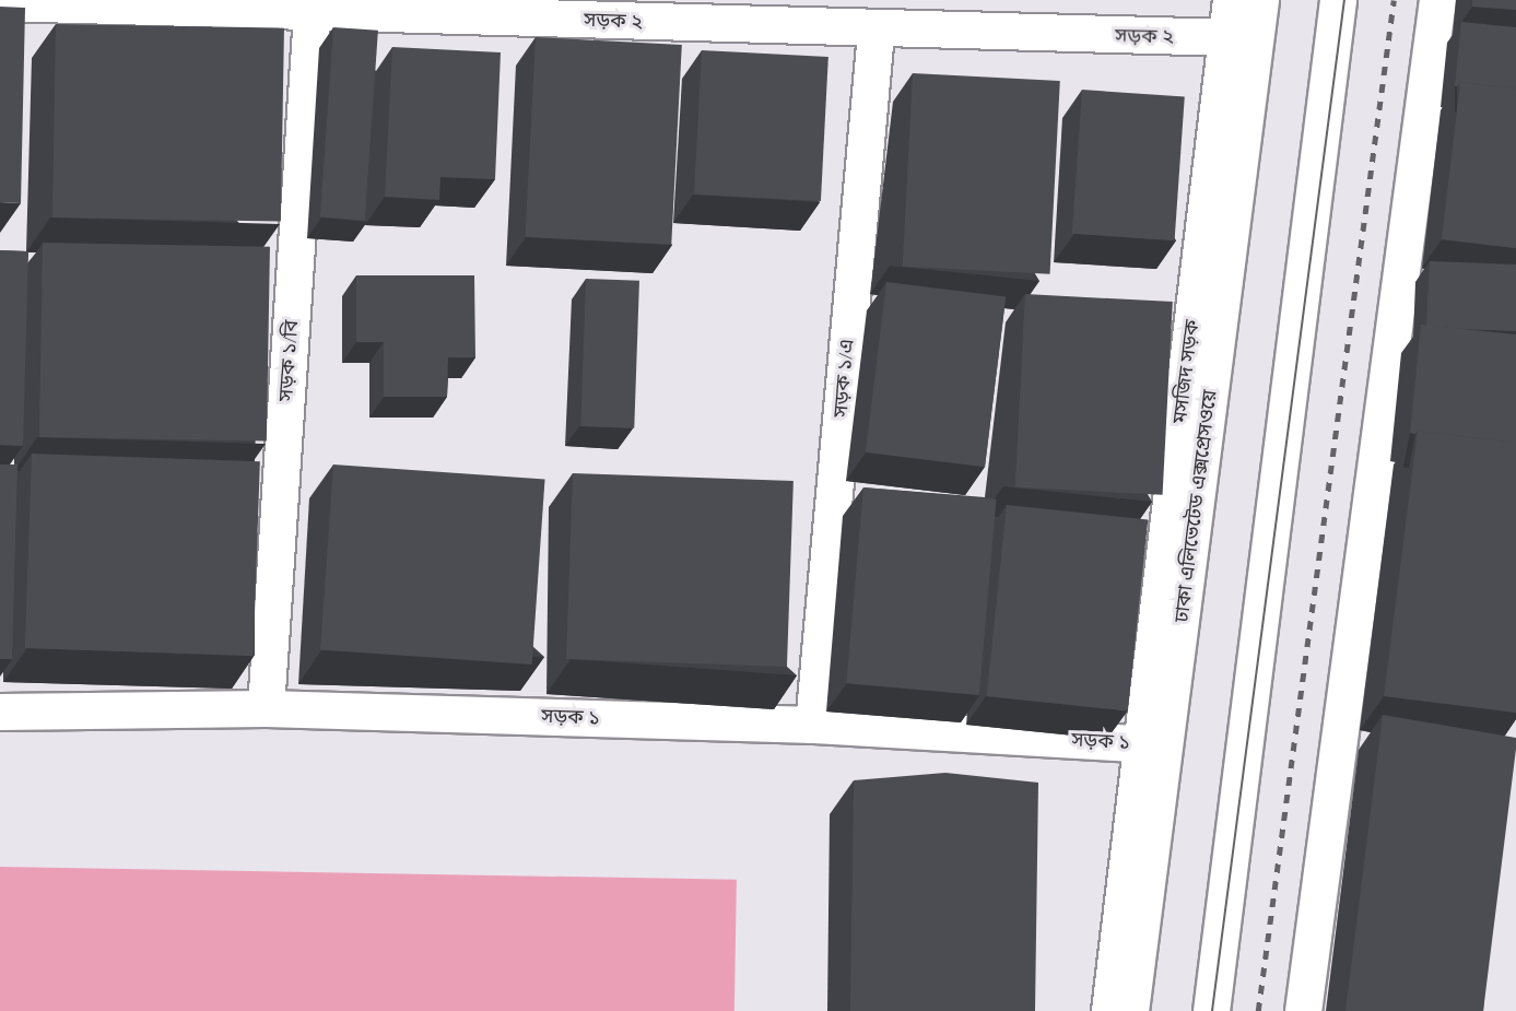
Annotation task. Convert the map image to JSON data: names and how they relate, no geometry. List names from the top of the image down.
{
  "streets": {
    "main road": [
      "সড়ক ২",
      "সড়ক ১/বি",
      "মসজিদ সড়ক",
      "সড়ক ১/এ",
      "ঢাকা এলিভেটেড এক্সপ্রেসওয়ে",
      "সড়ক ১"
    ]
  },
  "crossings": [
    ["সড়ক ২", "সড়ক ১/বি"],
    ["সড়ক ২", "মসজিদ সড়ক"],
    ["সড়ক ২", "সড়ক ১/এ"],
    ["সড়ক ১/বি", "সড়ক ১"],
    ["মসজিদ সড়ক", "সড়ক ১"],
    ["সড়ক ১/এ", "সড়ক ১"]
  ]
}
